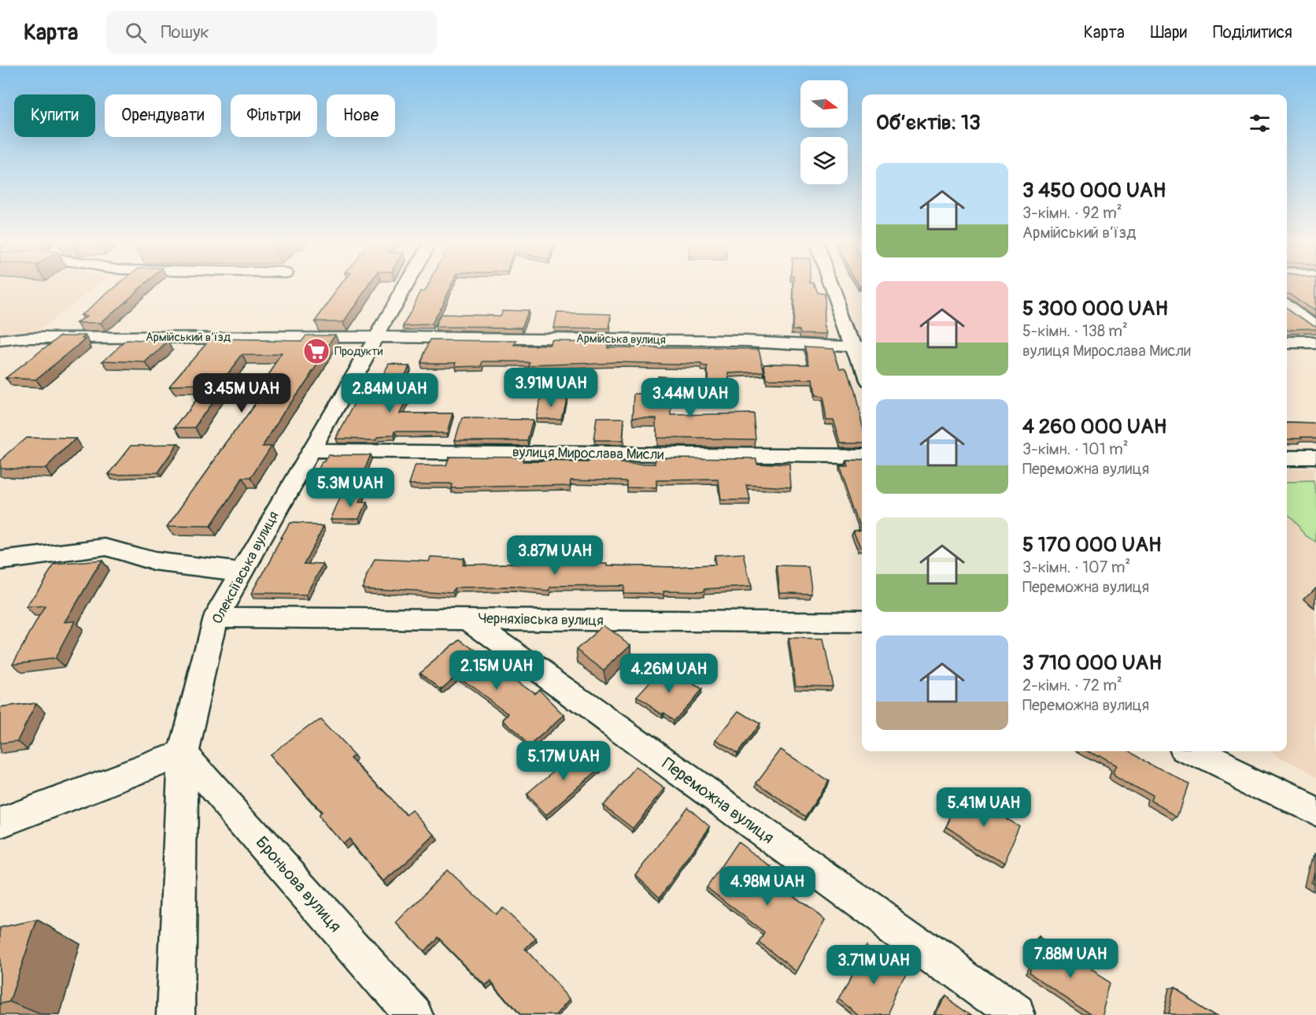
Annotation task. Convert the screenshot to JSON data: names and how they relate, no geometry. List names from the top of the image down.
{
  "streets": {
    "street": [
      "Армійський в’їзд",
      "Армійська вулиця",
      "вулиця Мирослава Мисли",
      "Олексіївська вулиця",
      "Черняхівська вулиця",
      "Переможна вулиця",
      "Броньова вулиця"
    ]
  },
  "crossings": [
    ["Армійський в’їзд", "Армійська вулиця"],
    ["Армійський в’їзд", "Олексіївська вулиця"],
    ["Армійська вулиця", "Олексіївська вулиця"],
    ["вулиця Мирослава Мисли", "Олексіївська вулиця"],
    ["Олексіївська вулиця", "Черняхівська вулиця"],
    ["Олексіївська вулиця", "Броньова вулиця"],
    ["Черняхівська вулиця", "Переможна вулиця"]
  ],
  "places": {
    "supermarket": ["Продукти"]
  },
  "north": "right",
  "page": {
    "header": "Карта",
    "search": "Пошук",
    "nav": ["Карта", "Шари", "Поділитися"],
    "chip": [
      "Купити",
      "Орендувати",
      "Фільтри",
      "Нове"
    ],
    "heading": "Об’єктів: 13",
    "list": [
      {
        "name": "3 450 000 UAH",
        "note": "3-кімн. · 92 m² · Армійський в’їзд"
      },
      {
        "name": "5 300 000 UAH",
        "note": "5-кімн. · 138 m² · вулиця Мирослава Мисли"
      },
      {
        "name": "4 260 000 UAH",
        "note": "3-кімн. · 101 m² · Переможна вулиця"
      },
      {
        "name": "5 170 000 UAH",
        "note": "3-кімн. · 107 m² · Переможна вулиця"
      },
      {
        "name": "3 710 000 UAH",
        "note": "2-кімн. · 72 m² · Переможна вулиця"
      }
    ],
    "price": [
      "3.91M UAH",
      "3.45M UAH",
      "2.84M UAH",
      "3.44M UAH",
      "5.3M UAH",
      "3.87M UAH",
      "2.15M UAH",
      "4.26M UAH",
      "5.17M UAH",
      "5.41M UAH",
      "4.98M UAH",
      "7.88M UAH",
      "3.71M UAH"
    ]
  }
}
